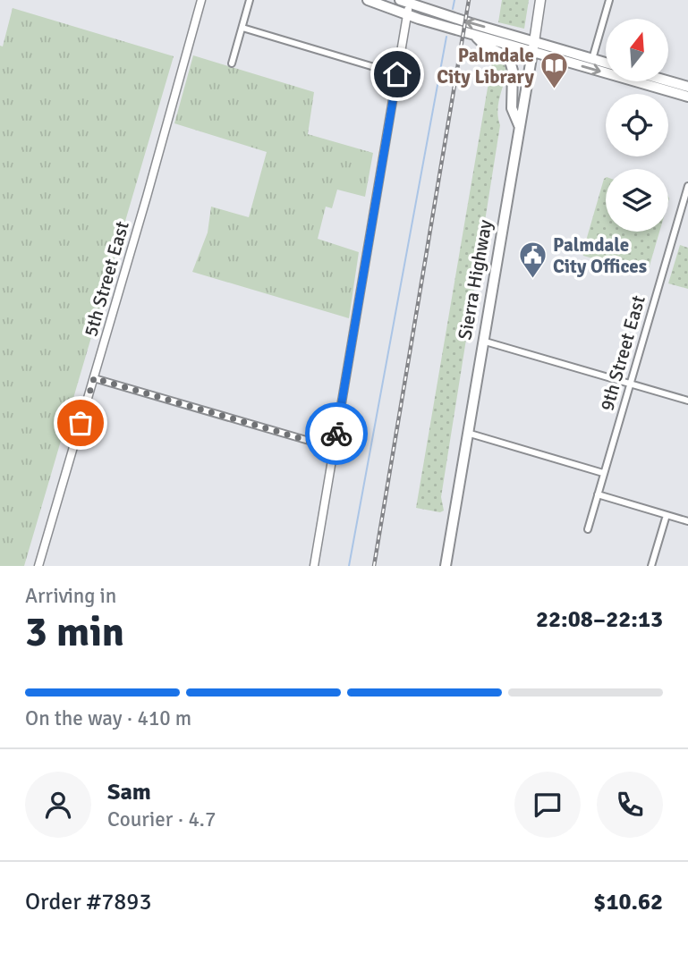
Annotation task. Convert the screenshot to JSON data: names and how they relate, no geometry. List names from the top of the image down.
{
  "streets": {
    "highway": ["Sierra Highway"],
    "street": ["5th Street East", "9th Street East"]
  },
  "places": {
    "library": ["Palmdale City Library"],
    "public building": ["Palmdale City Offices"]
  },
  "north": "top",
  "page": {
    "heading": ["3 min", "Arriving in", "22:08–22:13"],
    "panel": [
      "Sam",
      "Courier · 4.7",
      "Order #7893",
      "$10.62"
    ],
    "bar": "On the way · 410 m"
  }
}
